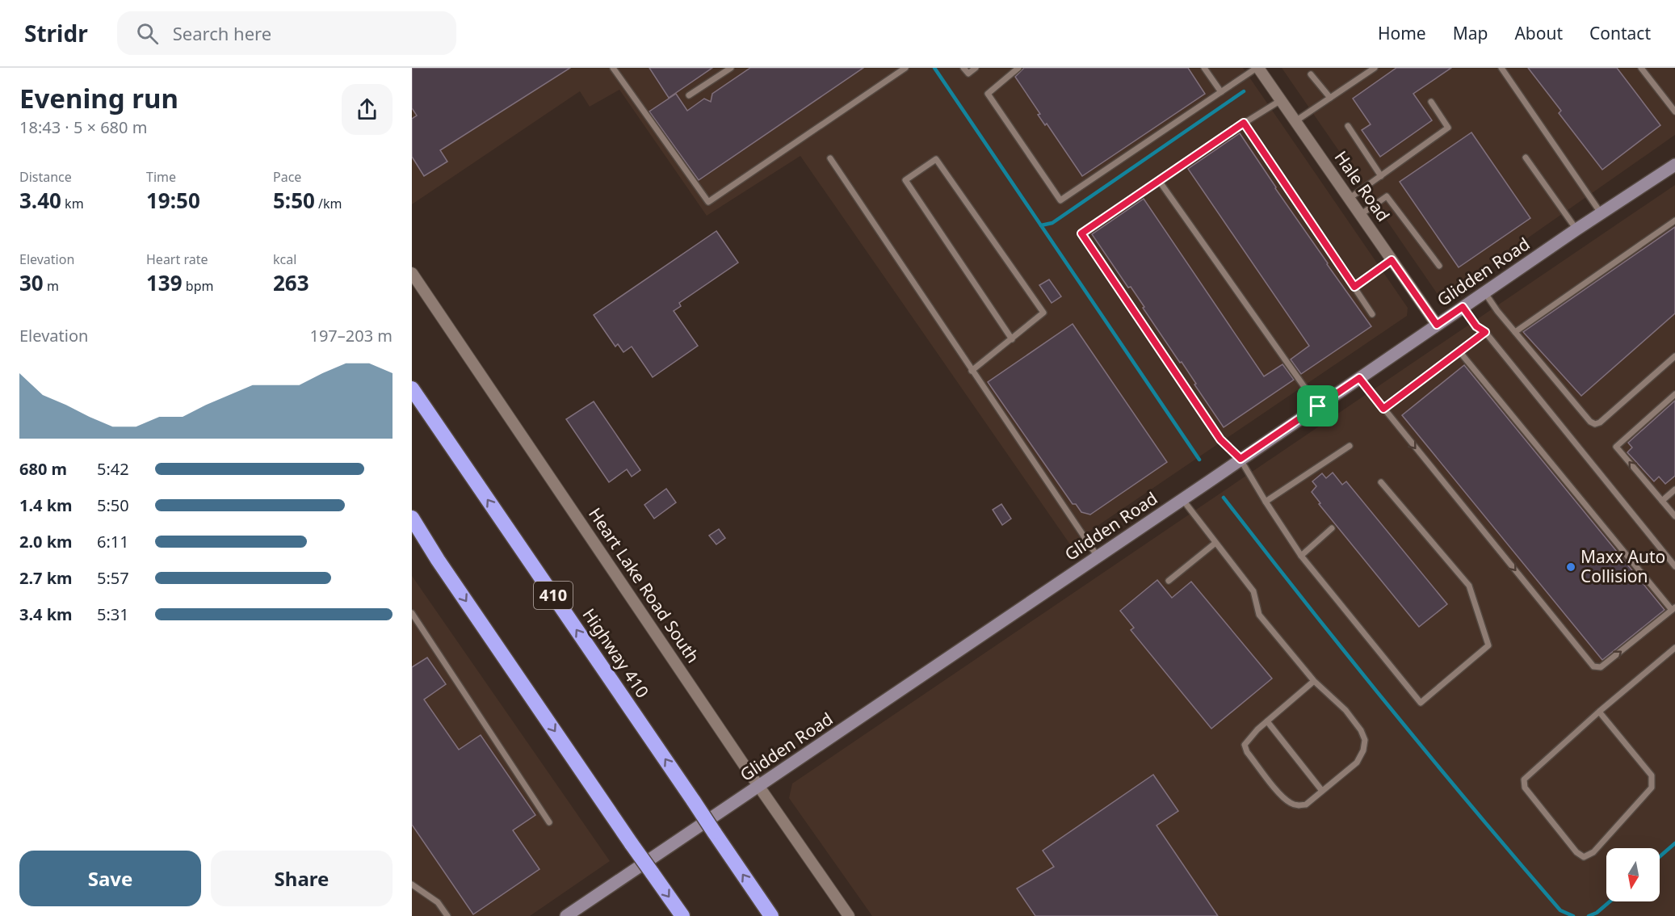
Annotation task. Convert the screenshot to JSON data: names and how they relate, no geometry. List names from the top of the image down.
{
  "streets": {
    "highway": ["410", "Highway 410"],
    "street": ["Hale Road", "Glidden Road", "Heart Lake Road South"]
  },
  "crossings": [
    ["Hale Road", "Glidden Road"],
    ["Glidden Road", "Heart Lake Road South"]
  ],
  "places": ["Maxx Auto Collision"],
  "north": "bottom",
  "page": {
    "header": "Stridr",
    "search": "Search here",
    "nav": [
      "Home",
      "Map",
      "About",
      "Contact"
    ],
    "heading": ["Evening run", "18:43 · 5 × 680 m"],
    "stats": [
      ["Distance", "3.40 km"],
      ["Time", "19:50"],
      ["Pace", "5:50 /km"],
      ["Elevation", "30 m"],
      ["Heart rate", "139 bpm"],
      ["kcal", "263"]
    ],
    "chart": ["Elevation", "197–203 m"],
    "list": [
      {
        "name": "680 m",
        "note": "5:42"
      },
      {
        "name": "1.4 km",
        "note": "5:50"
      },
      {
        "name": "2.0 km",
        "note": "6:11"
      },
      {
        "name": "2.7 km",
        "note": "5:57"
      },
      {
        "name": "3.4 km",
        "note": "5:31"
      }
    ],
    "buttons": ["Save", "Share"]
  }
}
